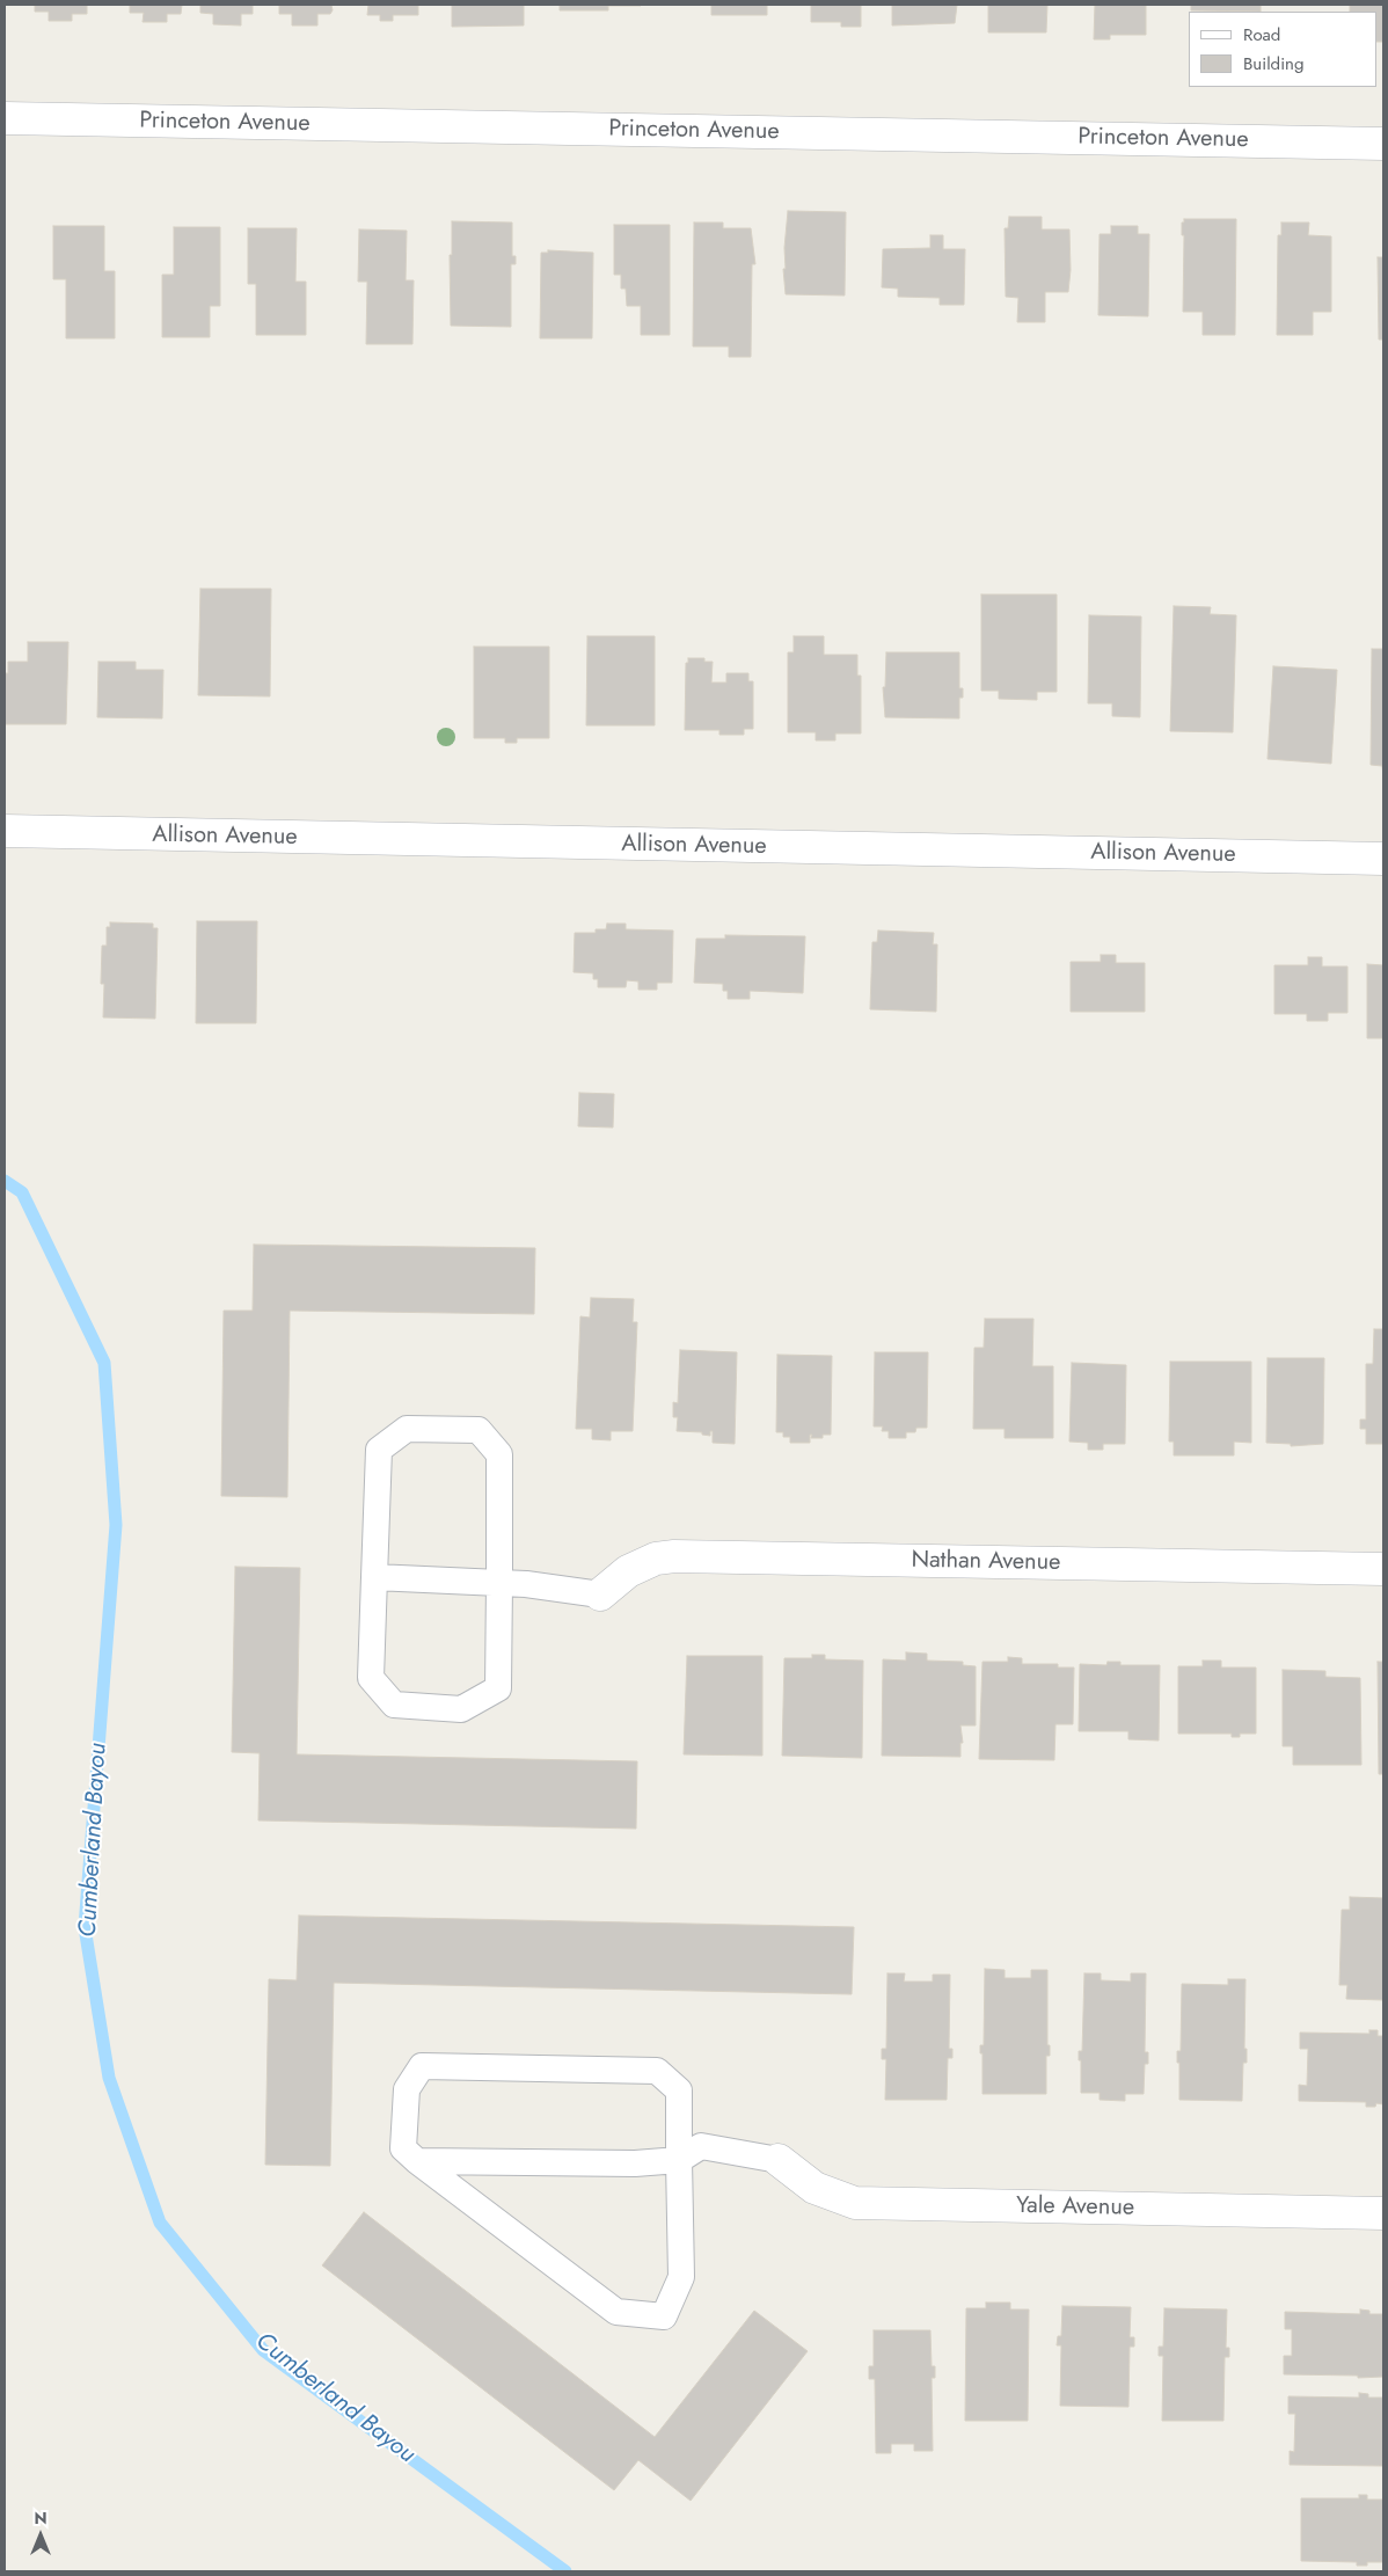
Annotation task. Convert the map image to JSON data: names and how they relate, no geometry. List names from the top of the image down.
{
  "streets": {
    "street": [
      "Princeton Avenue",
      "Allison Avenue",
      "Nathan Avenue",
      "Yale Avenue"
    ]
  },
  "water": ["Cumberland Bayou"],
  "legend": ["Road", "Building"],
  "north": "top"
}
